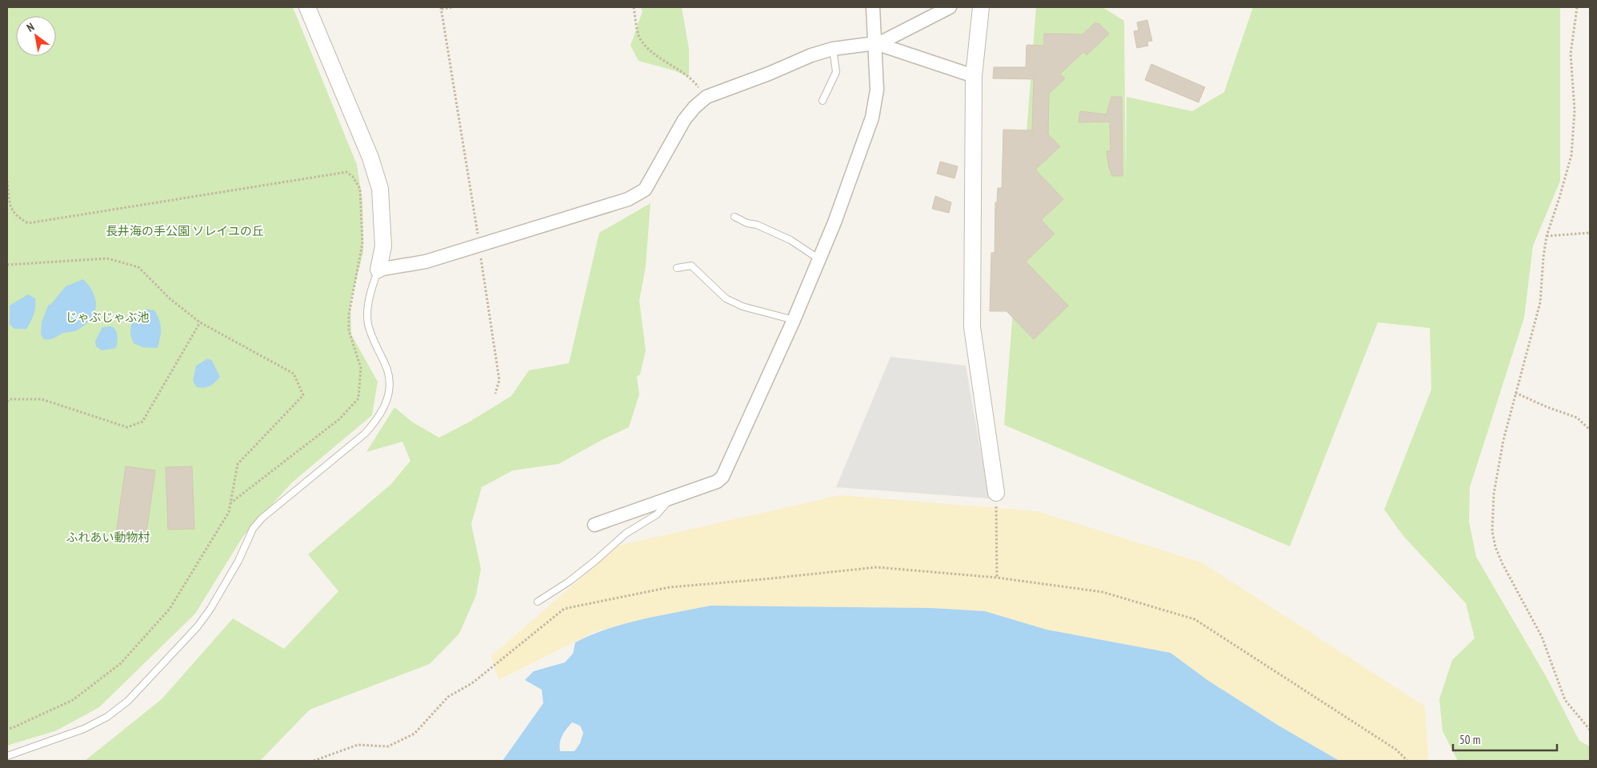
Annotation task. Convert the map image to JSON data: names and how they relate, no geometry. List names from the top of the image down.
{
  "parks": ["長井海の手公園 ソレイユの丘", "じゃぶじゃぶ池", "ふれあい動物村"],
  "scale_bar": "50 m",
  "north": "top left"
}
